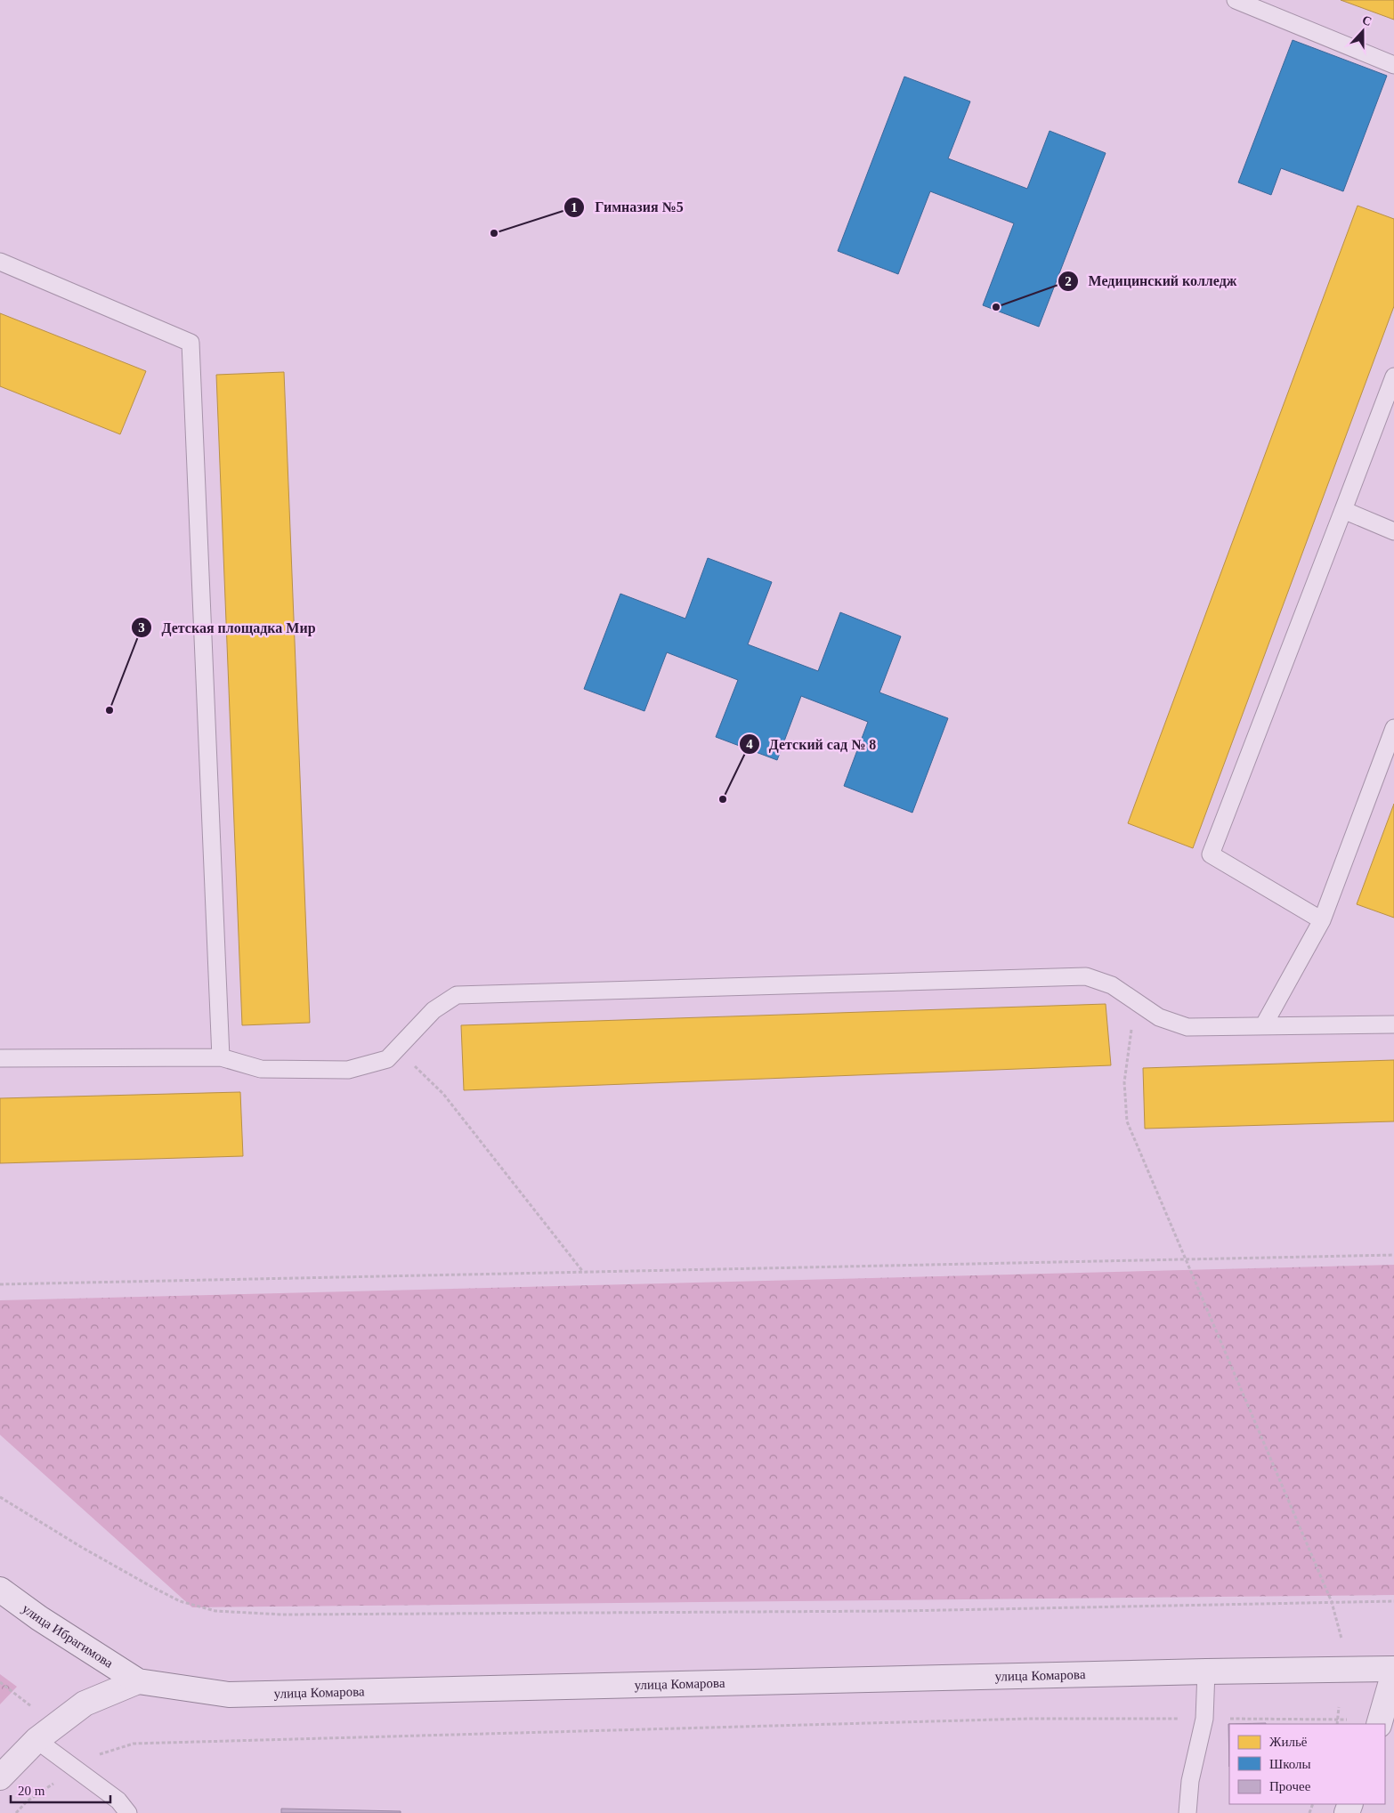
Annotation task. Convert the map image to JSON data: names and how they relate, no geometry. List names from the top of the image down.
{
  "streets": {
    "main road": ["улица Ибрагимова", "улица Комарова"]
  },
  "crossings": [
    ["улица Ибрагимова", "улица Комарова"]
  ],
  "places": [
    "Гимназия №5",
    "Медицинский колледж",
    "Детская площадка Мир",
    "Детский сад № 8"
  ],
  "legend": ["Жильё", "Школы", "Прочее"],
  "scale_bar": "20 m",
  "north": "top"
}
